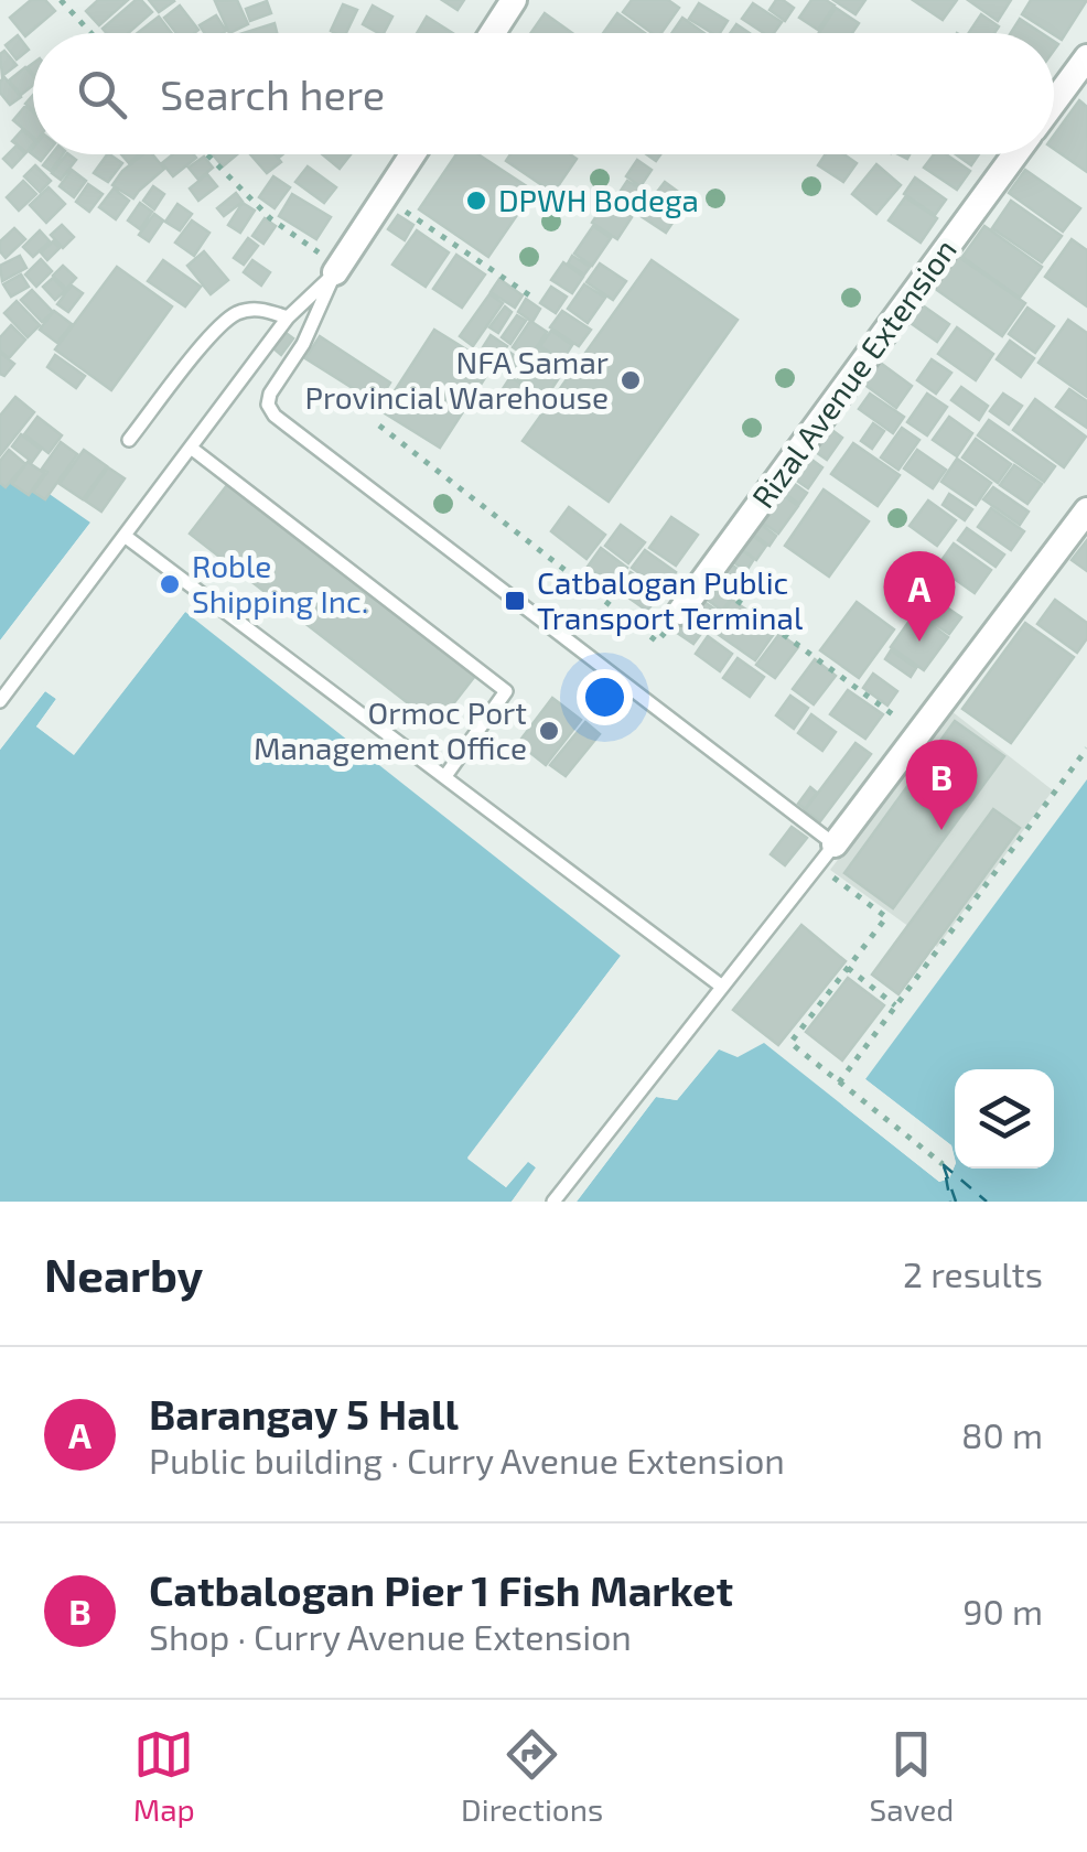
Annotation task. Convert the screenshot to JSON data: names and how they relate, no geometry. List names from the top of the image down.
{
  "streets": {
    "street": ["Rizal Avenue Extension"]
  },
  "places": {
    "other": [
      "DPWH Bodega",
      "NFA Samar Provincial Warehouse",
      "Roble Shipping Inc.",
      "Ormoc Port Management Office"
    ],
    "transit": ["Catbalogan Public Transport Terminal"]
  },
  "page": {
    "search": "Search here",
    "pins": ["A", "B"],
    "heading": ["Nearby", "2 results"],
    "list": [
      {
        "mark": "A",
        "name": "Barangay 5 Hall",
        "note": "Public building · Curry Avenue Extension",
        "value": "80 m"
      },
      {
        "mark": "B",
        "name": "Catbalogan Pier 1 Fish Market",
        "note": "Shop · Curry Avenue Extension",
        "value": "90 m"
      }
    ],
    "nav": ["Map", "Directions", "Saved"]
  }
}
